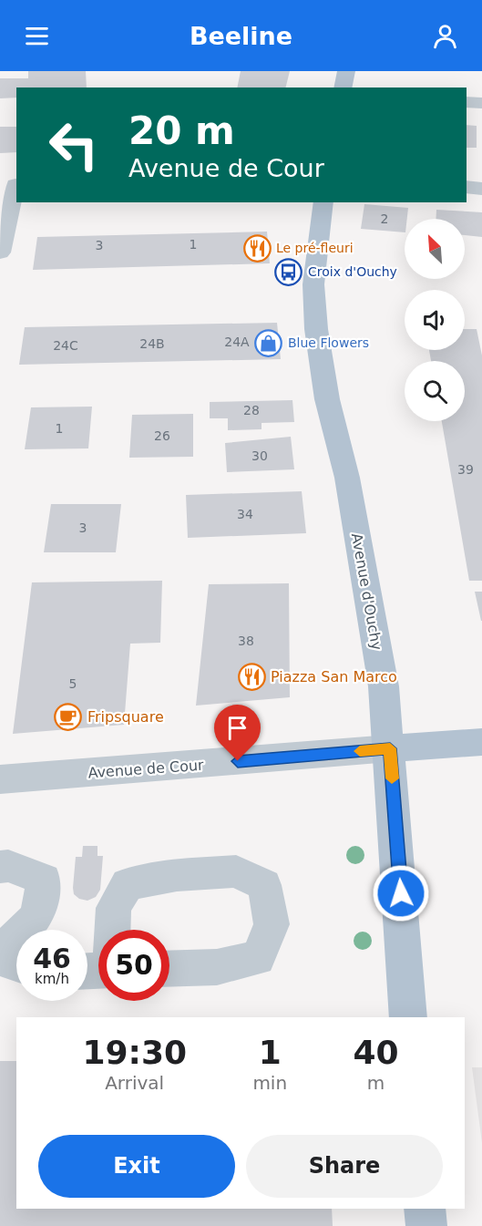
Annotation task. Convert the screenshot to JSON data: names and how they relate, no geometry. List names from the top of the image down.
{
  "streets": {
    "main road": ["Avenue d'Ouchy"],
    "street": ["Avenue de Cour"]
  },
  "crossings": [
    ["Avenue d'Ouchy", "Avenue de Cour"]
  ],
  "places": {
    "restaurant": ["Le pré-fleuri", "Piazza San Marco"],
    "bus stop": ["Croix d'Ouchy"],
    "shop": ["Blue Flowers"],
    "cafe": ["Fripsquare"]
  },
  "house_numbers": [
    "2",
    "1",
    "3",
    "24A",
    "24B",
    "24C",
    "28",
    "1",
    "26",
    "30",
    "39",
    "34",
    "3",
    "38",
    "5"
  ],
  "north": "top left",
  "page": {
    "header": "Beeline",
    "turn": ["20 m", "Avenue de Cour"],
    "speed": "46 km/h",
    "limit": "50",
    "eta": [
      "19:30",
      "Arrival",
      "1",
      "min",
      "40",
      "m"
    ],
    "buttons": ["Exit", "Share"]
  }
}
